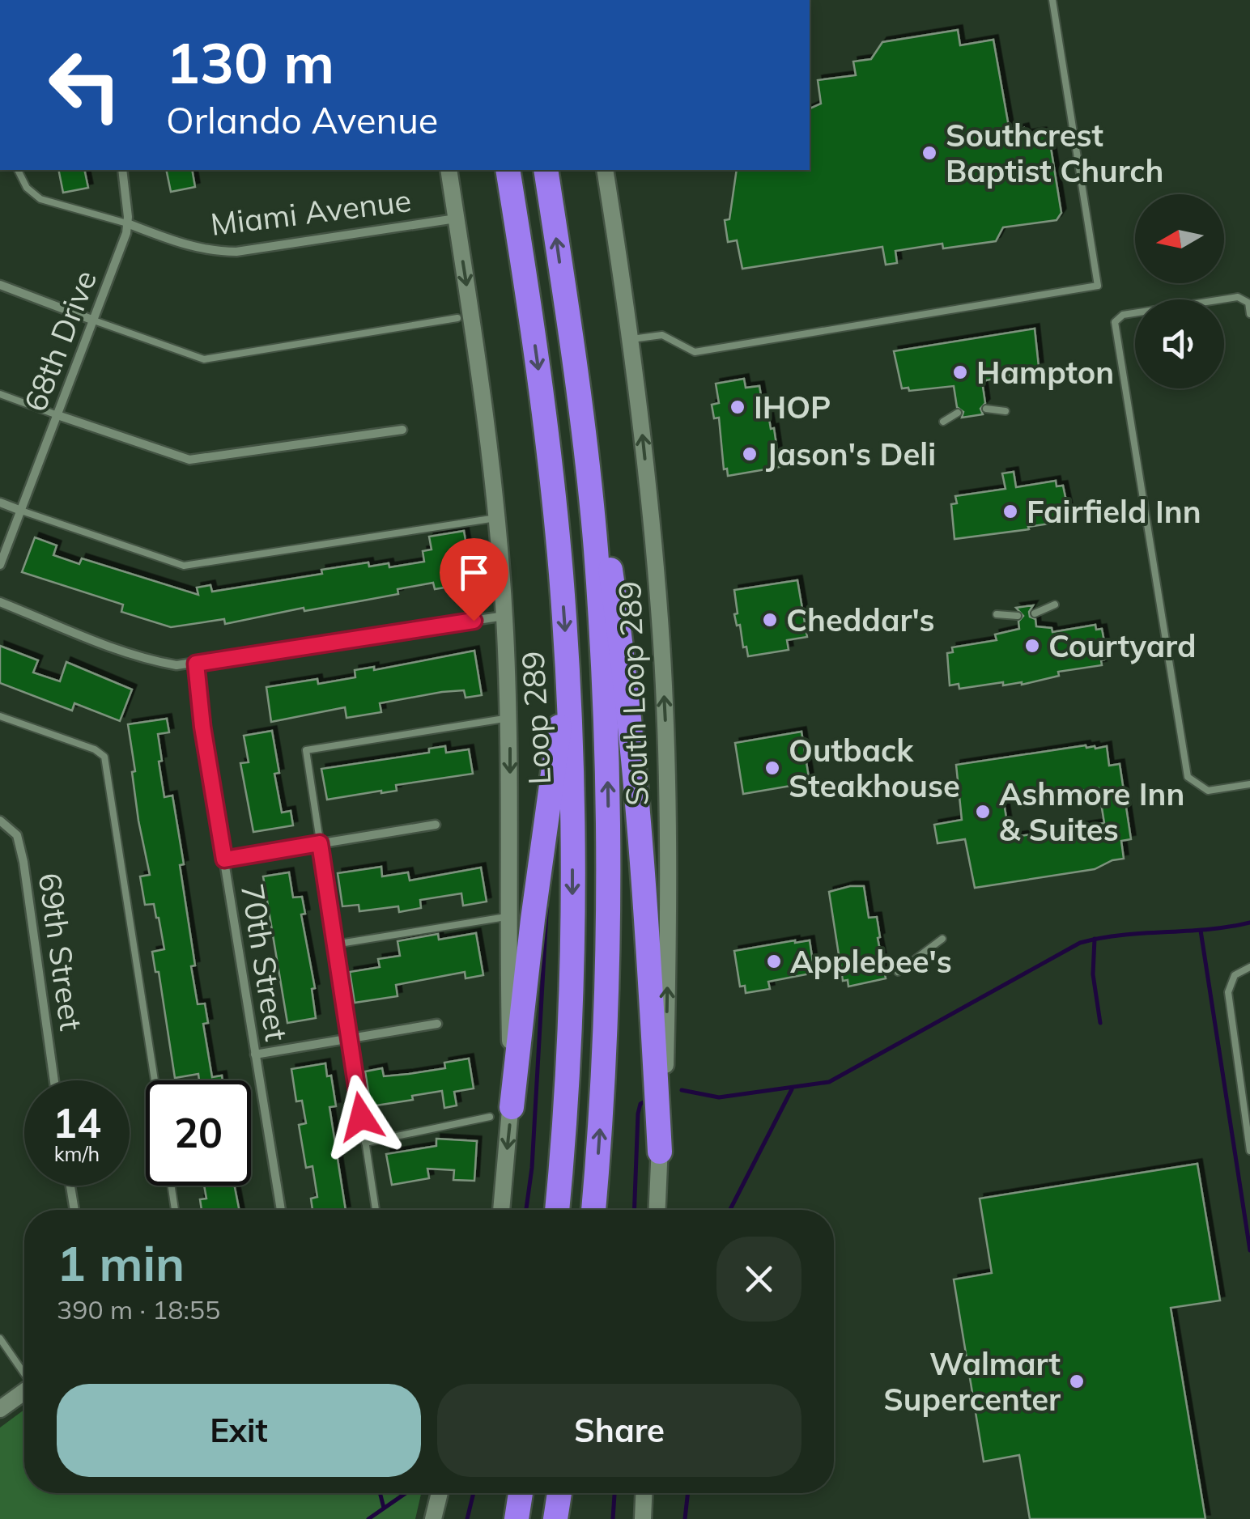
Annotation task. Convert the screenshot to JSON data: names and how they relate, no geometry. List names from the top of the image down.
{
  "streets": {
    "highway": ["Loop 289"],
    "main road": ["South Loop 289"],
    "street": [
      "Miami Avenue",
      "68th Drive",
      "69th Street",
      "70th Street"
    ]
  },
  "crossings": [
    ["Miami Avenue", "68th Drive"]
  ],
  "one_way": ["South Loop 289"],
  "places": [
    "Southcrest Baptist Church",
    "Hampton",
    "IHOP",
    "Jason's Deli",
    "Fairfield Inn",
    "Cheddar's",
    "Courtyard",
    "Outback Steakhouse",
    "Ashmore Inn & Suites",
    "Applebee's",
    "Walmart Supercenter"
  ],
  "north": "left",
  "page": {
    "turn": ["130 m", "Orlando Avenue"],
    "speed": "14 km/h",
    "limit": "20",
    "heading": ["1 min", "390 m · 18:55"],
    "buttons": ["Exit", "Share"]
  }
}
